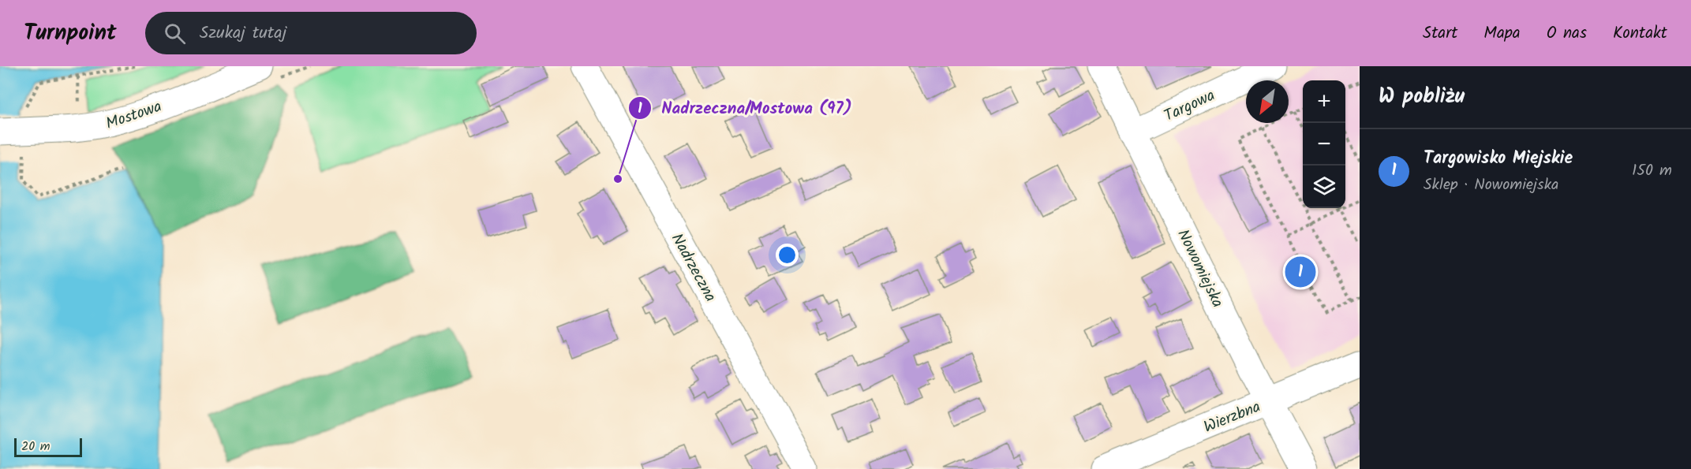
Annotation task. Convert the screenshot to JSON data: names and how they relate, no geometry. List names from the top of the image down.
{
  "streets": {
    "street": [
      "Targowa",
      "Mostowa",
      "Nadrzeczna",
      "Nowomiejska",
      "Wierzbna"
    ]
  },
  "crossings": [
    ["Targowa", "Nowomiejska"],
    ["Nowomiejska", "Wierzbna"]
  ],
  "places": ["Nadrzeczna/Mostowa (97)"],
  "scale_bar": "20 m",
  "north": "bottom left",
  "page": {
    "header": "Turnpoint",
    "search": "Szukaj tutaj",
    "nav": [
      "Start",
      "Mapa",
      "O nas",
      "Kontakt"
    ],
    "heading": "W pobliżu",
    "map_buttons": ["+", "−"],
    "list": [
      {
        "mark": "1",
        "name": "Targowisko Miejskie",
        "note": "Sklep · Nowomiejska",
        "value": "150 m"
      }
    ],
    "pins": "1",
    "scale": "20 m"
  }
}
